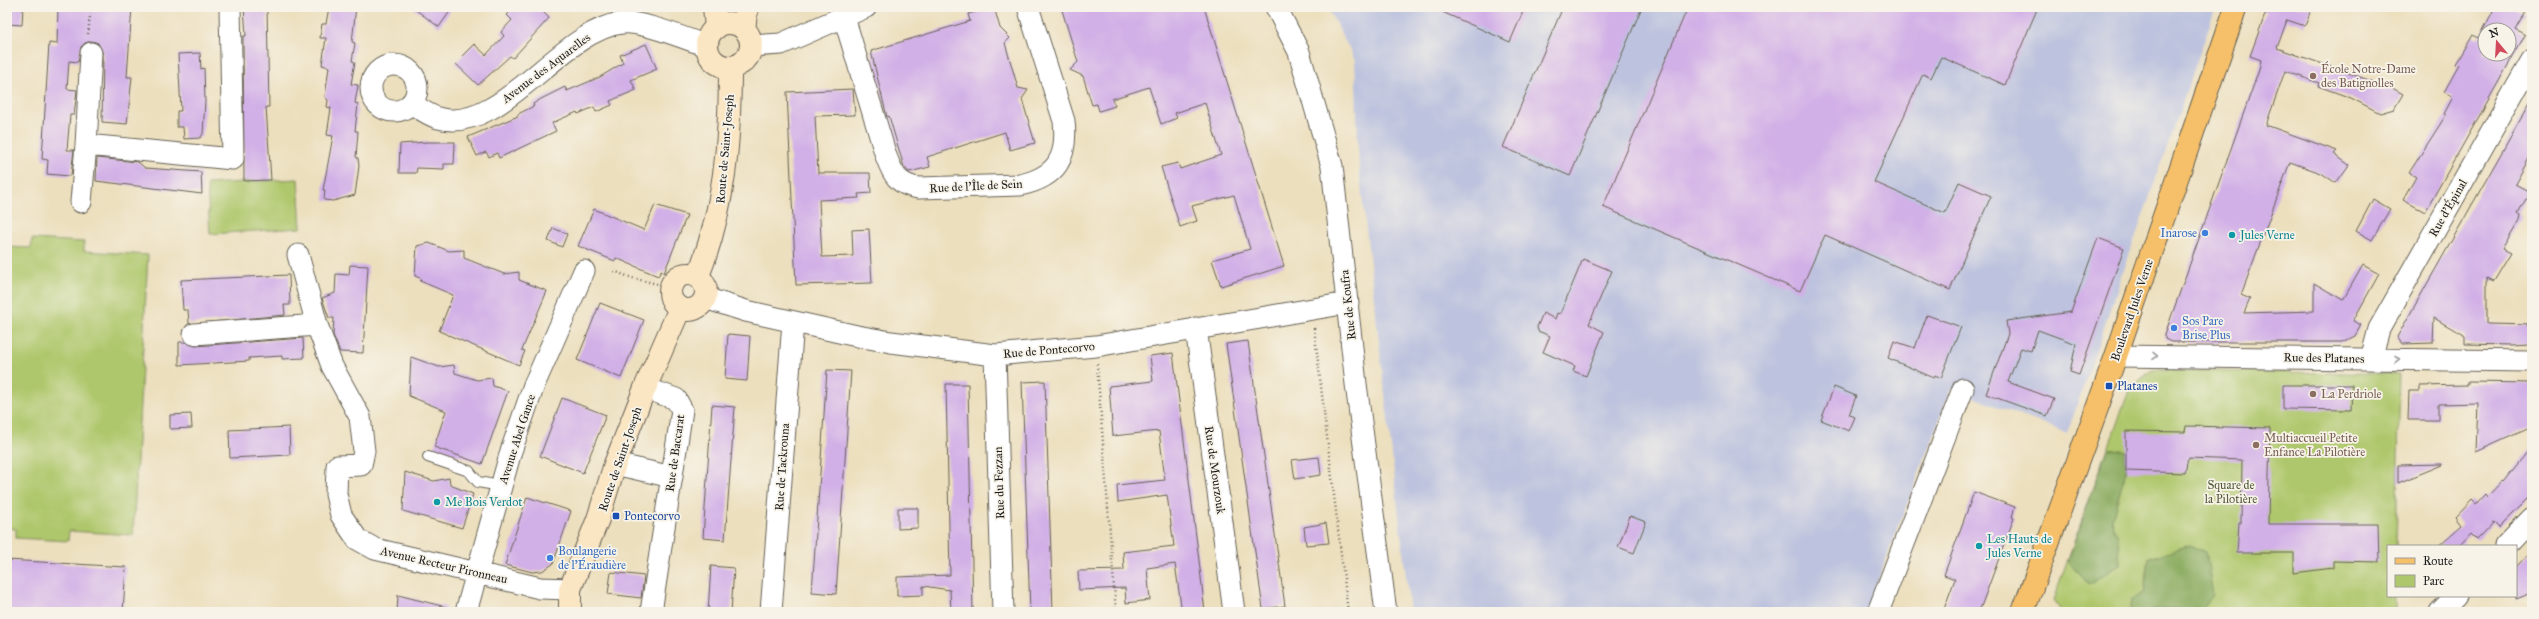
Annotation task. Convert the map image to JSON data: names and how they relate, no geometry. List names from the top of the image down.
{
  "streets": {
    "main road": ["Boulevard Jules Verne"],
    "street": [
      "Avenue des Aquarelles",
      "Route de Saint-Joseph",
      "Rue de l'Île de Sein",
      "Rue d'Épinal",
      "Rue de Koufra",
      "Rue de Pontecorvo",
      "Rue des Platanes",
      "Avenue Abel Gance",
      "Rue de Baccarat",
      "Rue de Tackrouna",
      "Rue de Mourzouk",
      "Rue du Fezzan",
      "Avenue Recteur Pironneau"
    ]
  },
  "crossings": [
    ["Avenue des Aquarelles", "Route de Saint-Joseph"],
    ["Route de Saint-Joseph", "Rue de Pontecorvo"],
    ["Route de Saint-Joseph", "Rue de Baccarat"],
    ["Route de Saint-Joseph", "Avenue Recteur Pironneau"],
    ["Rue d'Épinal", "Rue des Platanes"],
    ["Rue de Koufra", "Rue de Pontecorvo"],
    ["Boulevard Jules Verne", "Rue des Platanes"],
    ["Rue de Pontecorvo", "Rue de Tackrouna"],
    ["Rue de Pontecorvo", "Rue de Mourzouk"],
    ["Rue de Pontecorvo", "Rue du Fezzan"],
    ["Avenue Abel Gance", "Avenue Recteur Pironneau"]
  ],
  "one_way": ["Rue des Platanes"],
  "parks": ["Square de la Pilotière"],
  "places": {
    "other": [
      "École Notre-Dame des Batignolles",
      "Inarose",
      "Jules Verne",
      "Sos Pare Brise Plus",
      "La Perdriole",
      "Multiaccueil Petite Enfance La Pilotière",
      "Me Bois Verdot",
      "Les Hauts de Jules Verne",
      "Boulangerie de l'Éraudière"
    ],
    "transit": ["Platanes", "Pontecorvo"]
  },
  "legend": ["Route", "Parc"],
  "north": "top"
}
